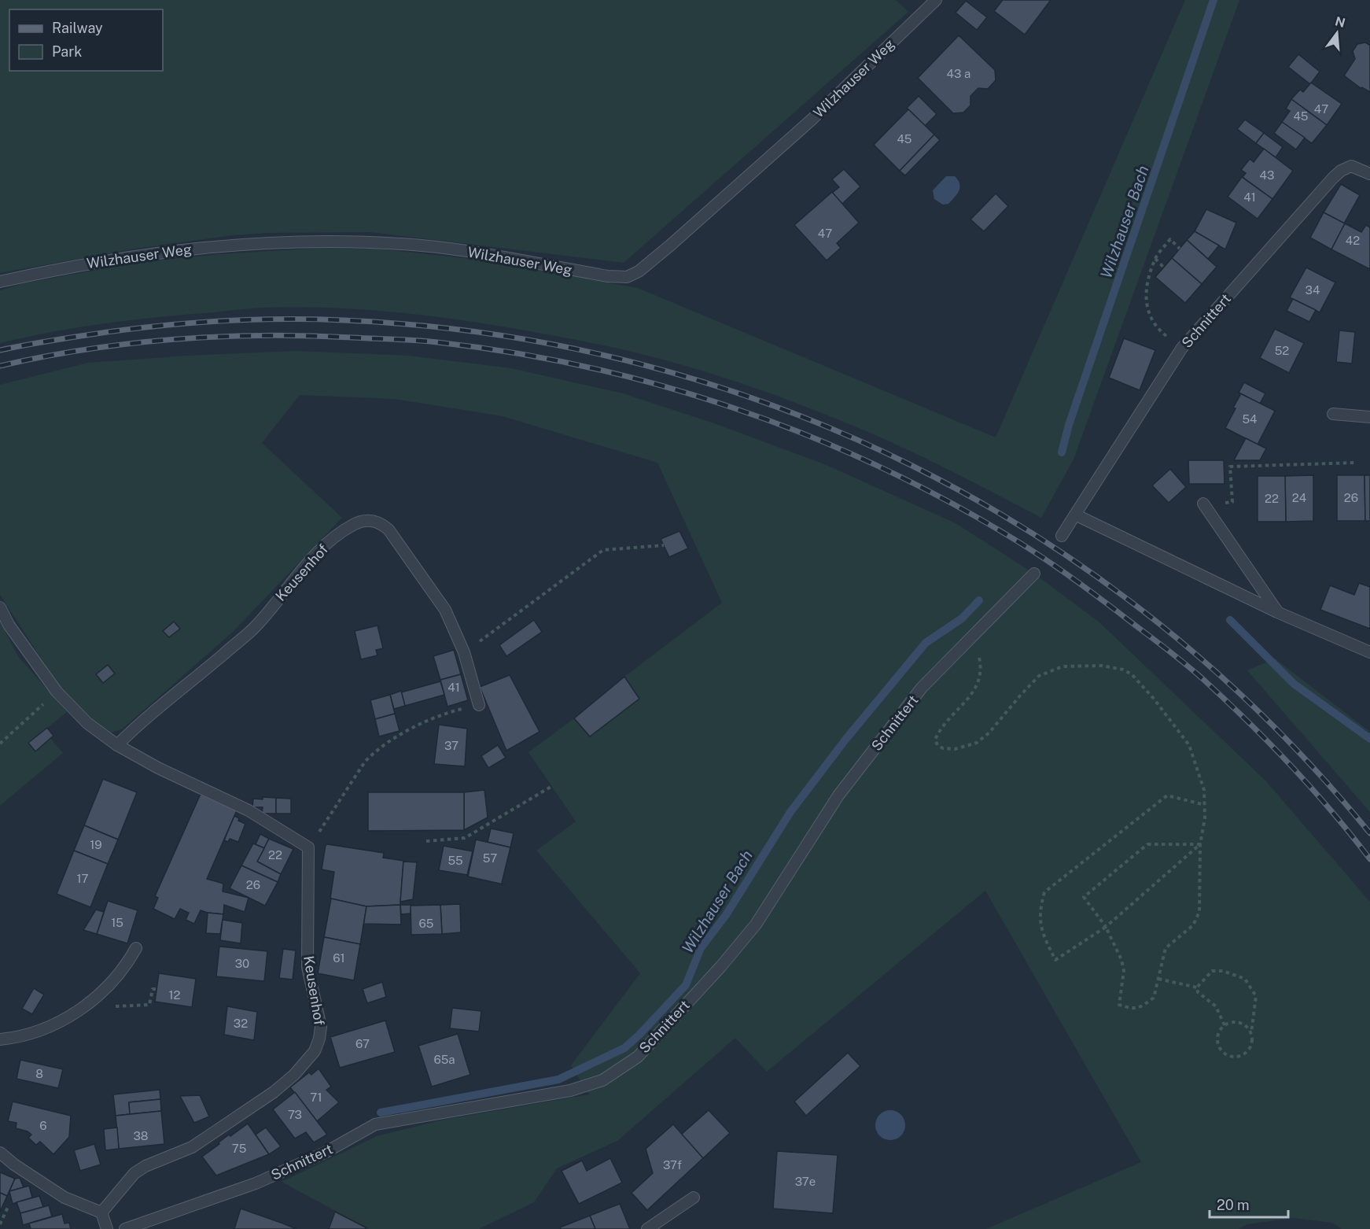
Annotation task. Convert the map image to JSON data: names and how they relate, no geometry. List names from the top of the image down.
{
  "streets": {
    "lane": ["Wilzhauser Weg", "Schnittert", "Keusenhof"]
  },
  "water": ["Wilzhauser Bach"],
  "house_numbers": [
    "43 a",
    "47",
    "45",
    "45",
    "43",
    "41",
    "47",
    "42",
    "34",
    "52",
    "54",
    "24",
    "26",
    "22",
    "41",
    "37",
    "19",
    "22",
    "57",
    "55",
    "17",
    "26",
    "15",
    "65",
    "61",
    "30",
    "12",
    "32",
    "67",
    "65a",
    "8",
    "71",
    "73",
    "6",
    "38",
    "75",
    "37f",
    "37e"
  ],
  "legend": ["Railway", "Park"],
  "scale_bar": "20 m",
  "north": "top"
}
